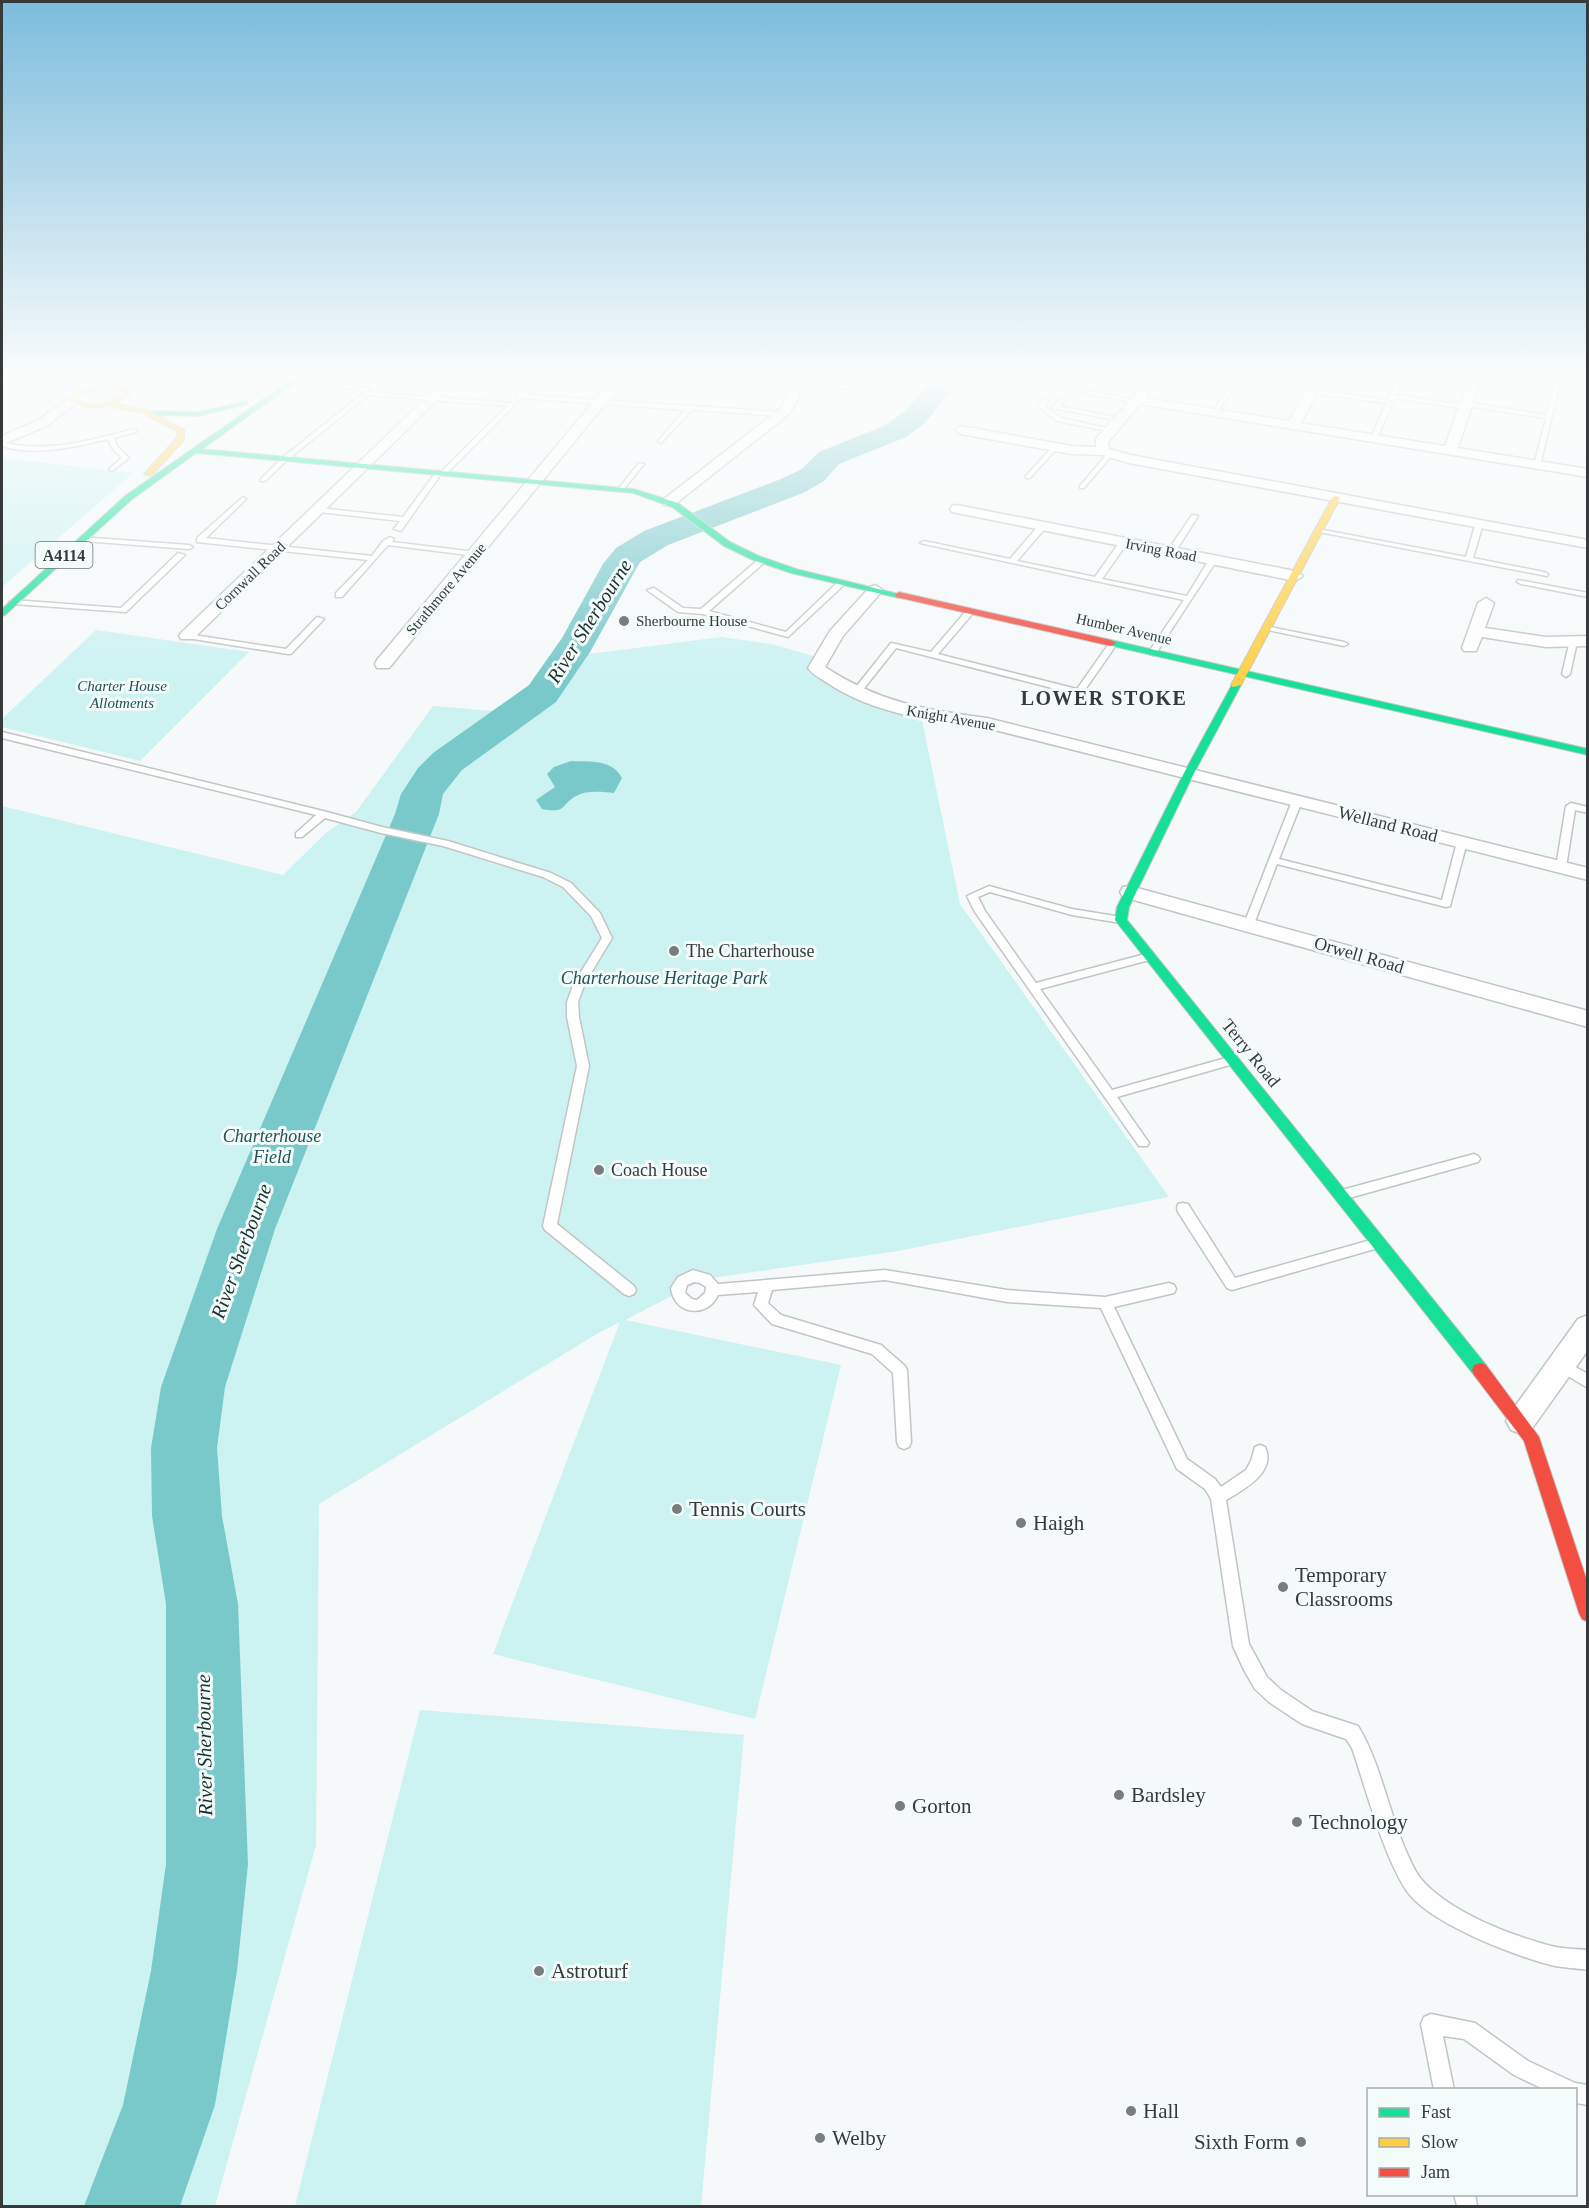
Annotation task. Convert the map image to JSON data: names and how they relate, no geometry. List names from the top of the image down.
{
  "streets": {
    "main road": ["A4114", "Humber Avenue", "Terry Road"],
    "street": [
      "Irving Road",
      "Cornwall Road",
      "Strathmore Avenue",
      "Knight Avenue",
      "Welland Road",
      "Orwell Road"
    ]
  },
  "crossings": [
    ["Strathmore Avenue", "Humber Avenue"],
    ["Humber Avenue", "Knight Avenue"],
    ["Knight Avenue", "Welland Road"]
  ],
  "districts": ["LOWER STOKE"],
  "water": ["River Sherbourne"],
  "parks": ["Charter House Allotments", "Charterhouse Heritage Park", "Charterhouse Field"],
  "places": [
    "Sherbourne House",
    "The Charterhouse",
    "Coach House",
    "Tennis Courts",
    "Haigh",
    "Temporary Classrooms",
    "Bardsley",
    "Gorton",
    "Technology",
    "Astroturf",
    "Hall",
    "Welby",
    "Sixth Form"
  ],
  "legend": ["Fast", "Slow", "Jam"]
}
